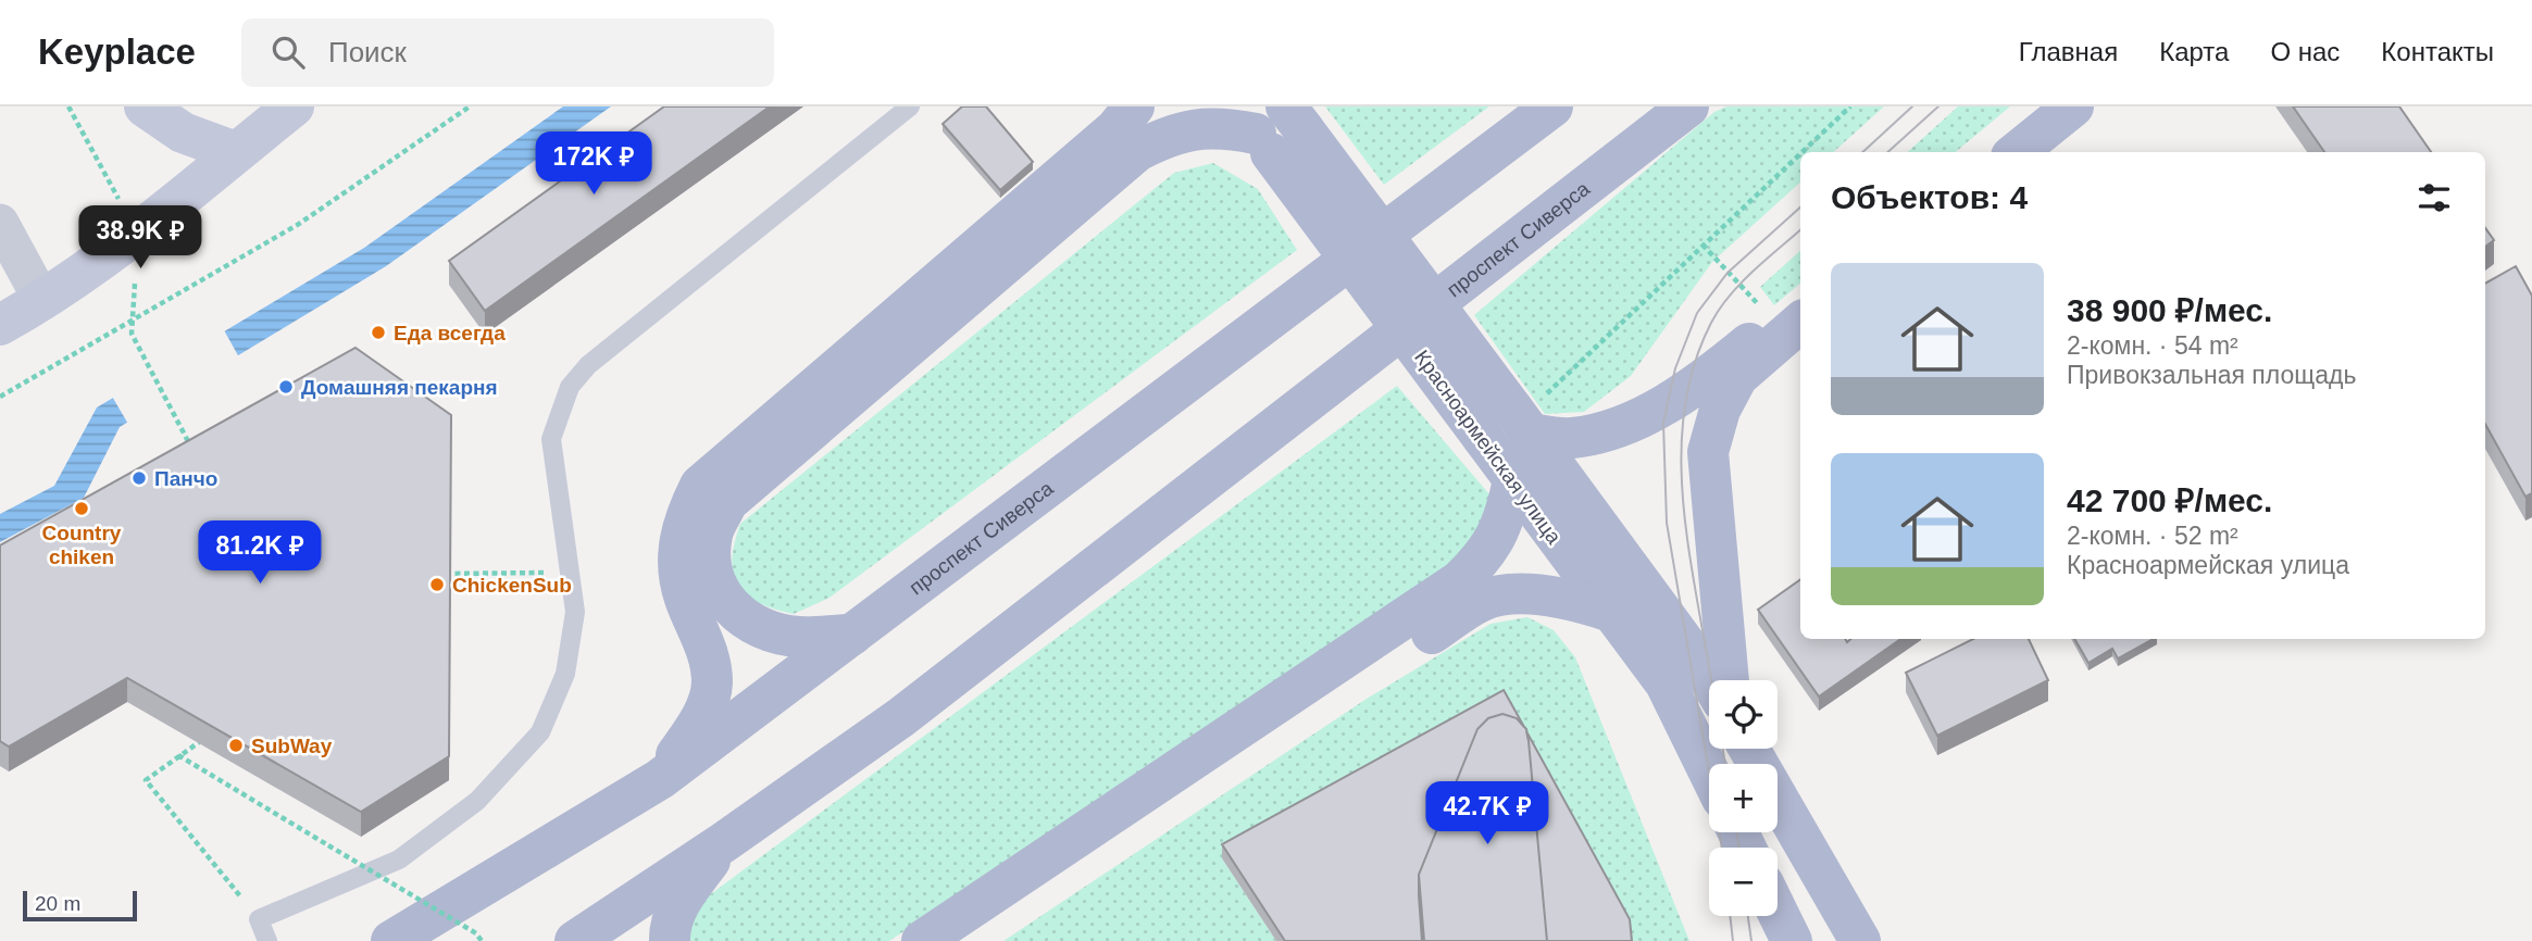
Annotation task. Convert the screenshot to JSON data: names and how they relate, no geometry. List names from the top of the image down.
{
  "streets": {
    "main road": ["проспект Сиверса", "Красноармейская улица"]
  },
  "places": [
    "Еда всегда",
    "Домашняя пекарня",
    "Панчо",
    "Country chiken",
    "ChickenSub",
    "SubWay"
  ],
  "scale_bar": "20 m",
  "page": {
    "header": "Keyplace",
    "search": "Поиск",
    "nav": [
      "Главная",
      "Карта",
      "О нас",
      "Контакты"
    ],
    "price": [
      "172K ₽",
      "38.9K ₽",
      "81.2K ₽",
      "42.7K ₽"
    ],
    "heading": "Объектов: 4",
    "list": [
      {
        "name": "38 900 ₽/мес.",
        "note": "2-комн. · 54 m² · Привокзальная площадь"
      },
      {
        "name": "42 700 ₽/мес.",
        "note": "2-комн. · 52 m² · Красноармейская улица"
      }
    ],
    "map_buttons": ["+", "−"],
    "scale": "20 m"
  }
}
